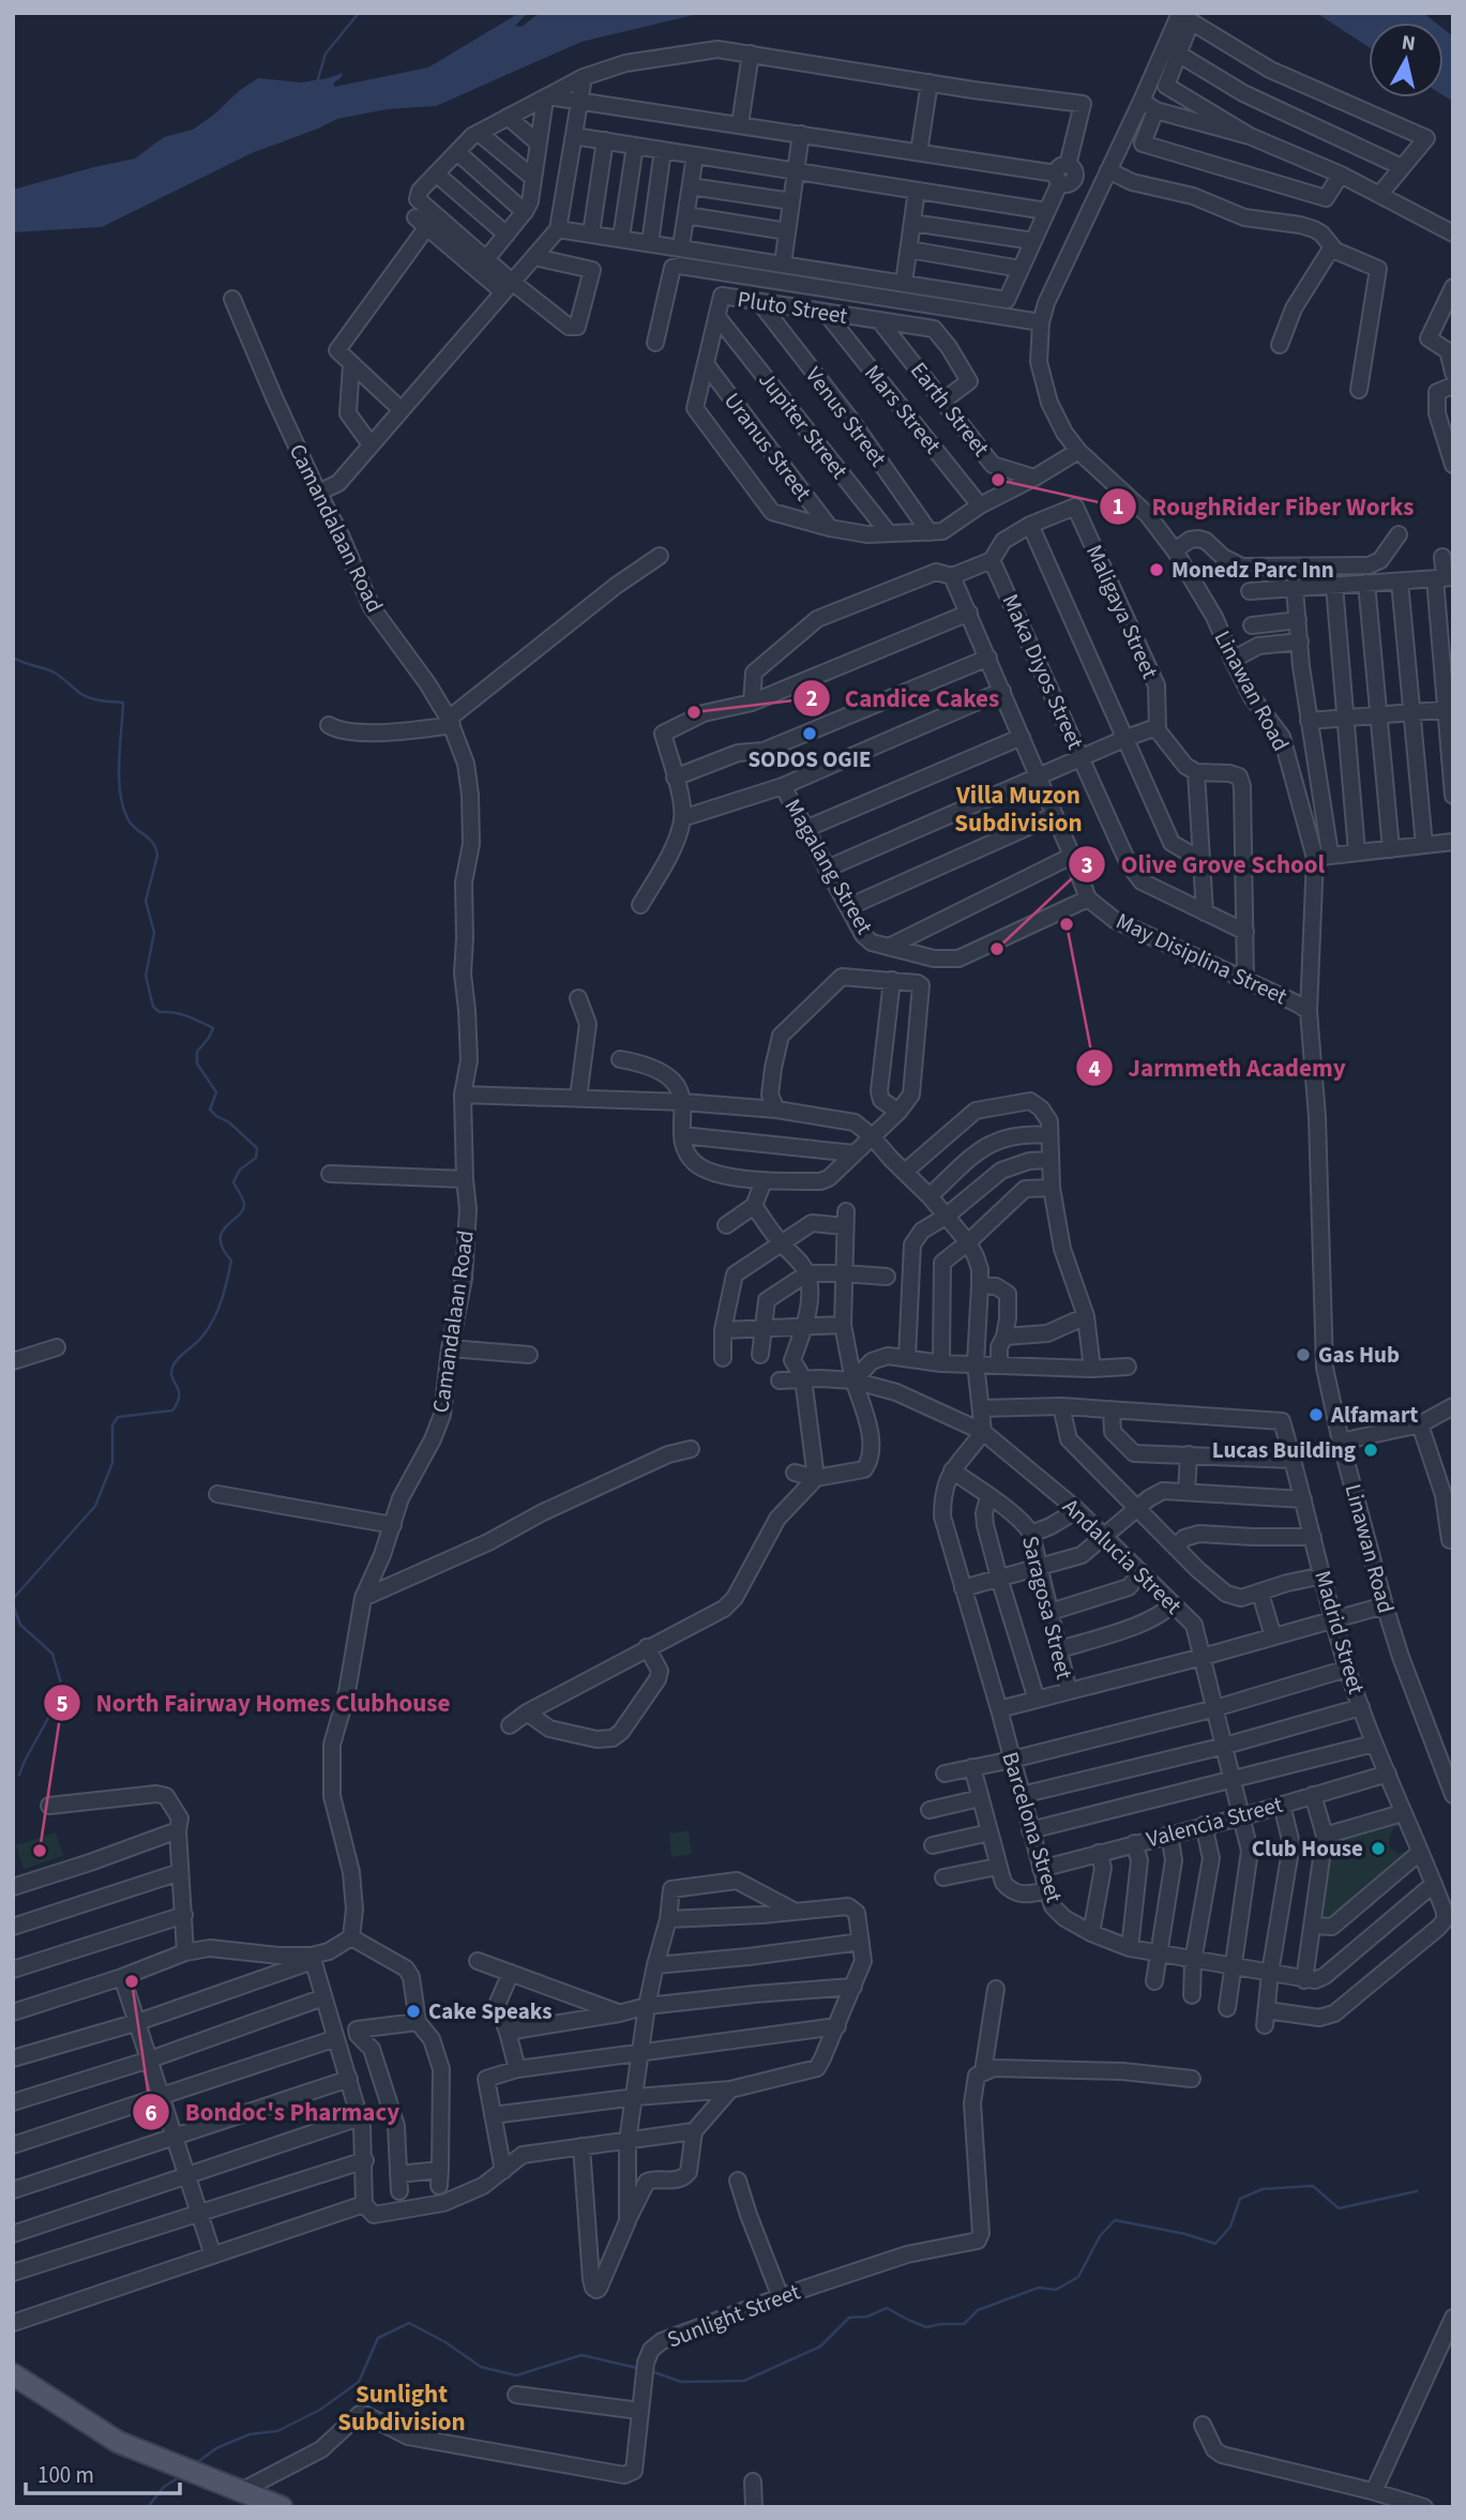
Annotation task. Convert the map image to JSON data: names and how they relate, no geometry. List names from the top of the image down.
{
  "streets": {
    "street": [
      "Pluto Street",
      "Mars Street",
      "Earth Street",
      "Venus Street",
      "Jupiter Street",
      "Uranus Street",
      "Camandalaan Road",
      "Maligaya Street",
      "Maka Diyos Street",
      "Linawan Road",
      "Magalang Street",
      "May Disiplina Street",
      "Andalucia Street",
      "Saragosa Street",
      "Madrid Street",
      "Valencia Street",
      "Barcelona Street",
      "Sunlight Street"
    ]
  },
  "crossings": [
    ["Pluto Street", "Mars Street"],
    ["Pluto Street", "Earth Street"],
    ["Pluto Street", "Venus Street"],
    ["Pluto Street", "Jupiter Street"],
    ["Pluto Street", "Uranus Street"],
    ["Linawan Road", "May Disiplina Street"],
    ["Magalang Street", "May Disiplina Street"],
    ["Andalucia Street", "Valencia Street"],
    ["Andalucia Street", "Barcelona Street"],
    ["Saragosa Street", "Barcelona Street"],
    ["Madrid Street", "Valencia Street"],
    ["Madrid Street", "Barcelona Street"],
    ["Valencia Street", "Barcelona Street"]
  ],
  "districts": ["Villa Muzon Subdivision", "Sunlight Subdivision"],
  "places": [
    "RoughRider Fiber Works",
    "Monedz Parc Inn",
    "Candice Cakes",
    "SODOS OGIE",
    "Jarmmeth Academy",
    "Olive Grove School",
    "Gas Hub",
    "Alfamart",
    "Lucas Building",
    "Club House",
    "North Fairway Homes Clubhouse",
    "Bondoc's Pharmacy",
    "Cake Speaks"
  ],
  "scale_bar": "100 m",
  "north": "top"
}
